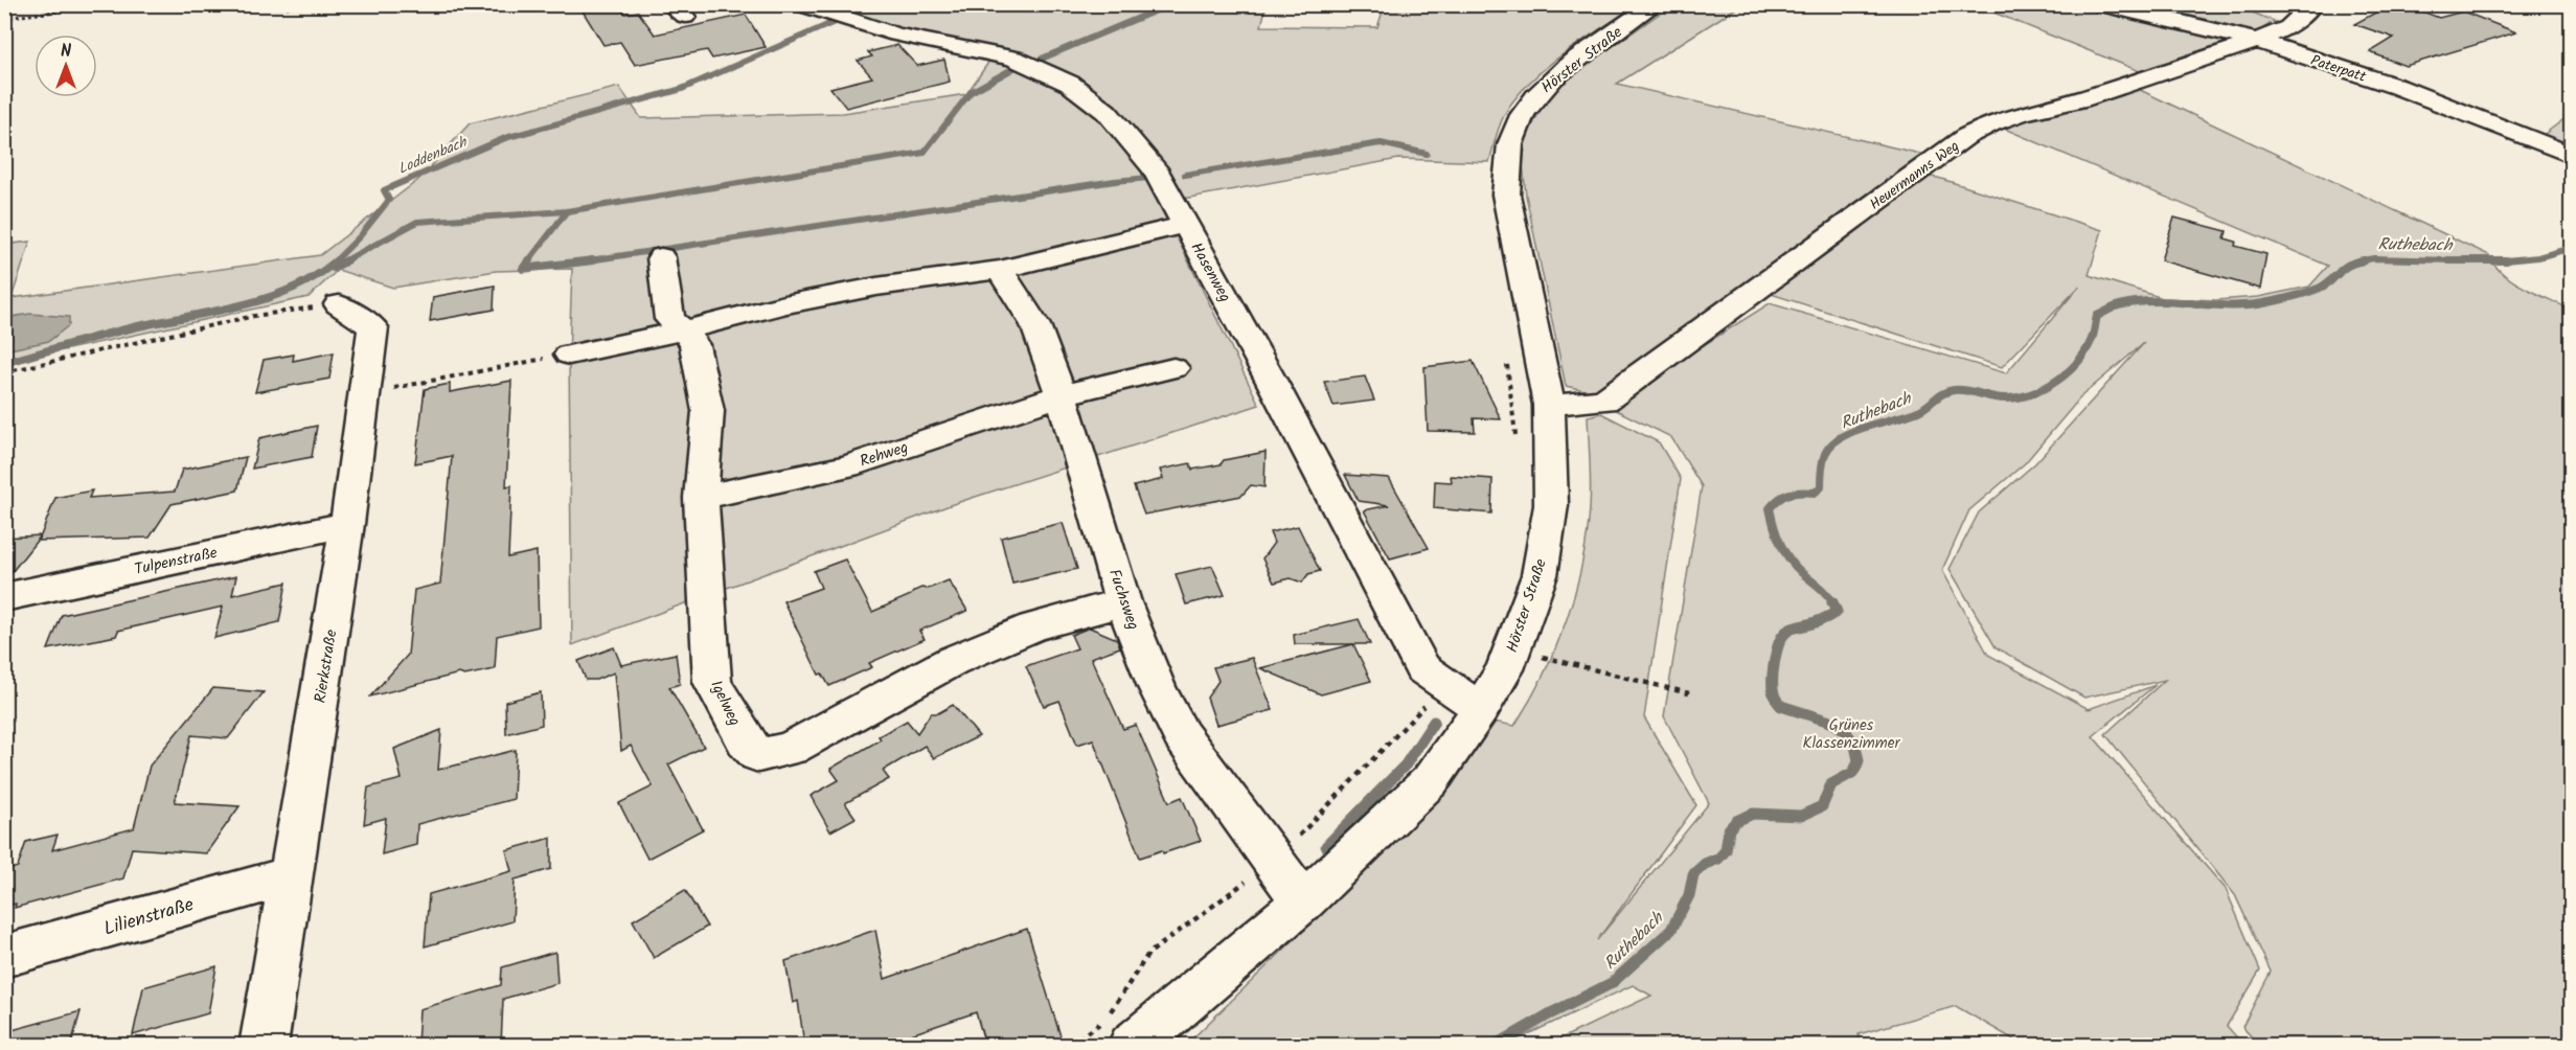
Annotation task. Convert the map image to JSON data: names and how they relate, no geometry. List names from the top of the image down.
{
  "streets": {
    "street": [
      "Hörster Straße",
      "Paterpatt",
      "Heuermanns Weg",
      "Hasenweg",
      "Rehweg",
      "Tulpenstraße",
      "Fuchsweg",
      "Rierkstraße",
      "Igelweg",
      "Lilienstraße"
    ]
  },
  "crossings": [
    ["Hörster Straße", "Heuermanns Weg"],
    ["Hörster Straße", "Hasenweg"],
    ["Hörster Straße", "Fuchsweg"],
    ["Paterpatt", "Heuermanns Weg"],
    ["Rehweg", "Fuchsweg"],
    ["Rehweg", "Igelweg"],
    ["Tulpenstraße", "Rierkstraße"],
    ["Fuchsweg", "Igelweg"],
    ["Rierkstraße", "Lilienstraße"]
  ],
  "water": ["Loddenbach", "Ruthebach"],
  "parks": ["Grünes Klassenzimmer"],
  "north": "top"
}
